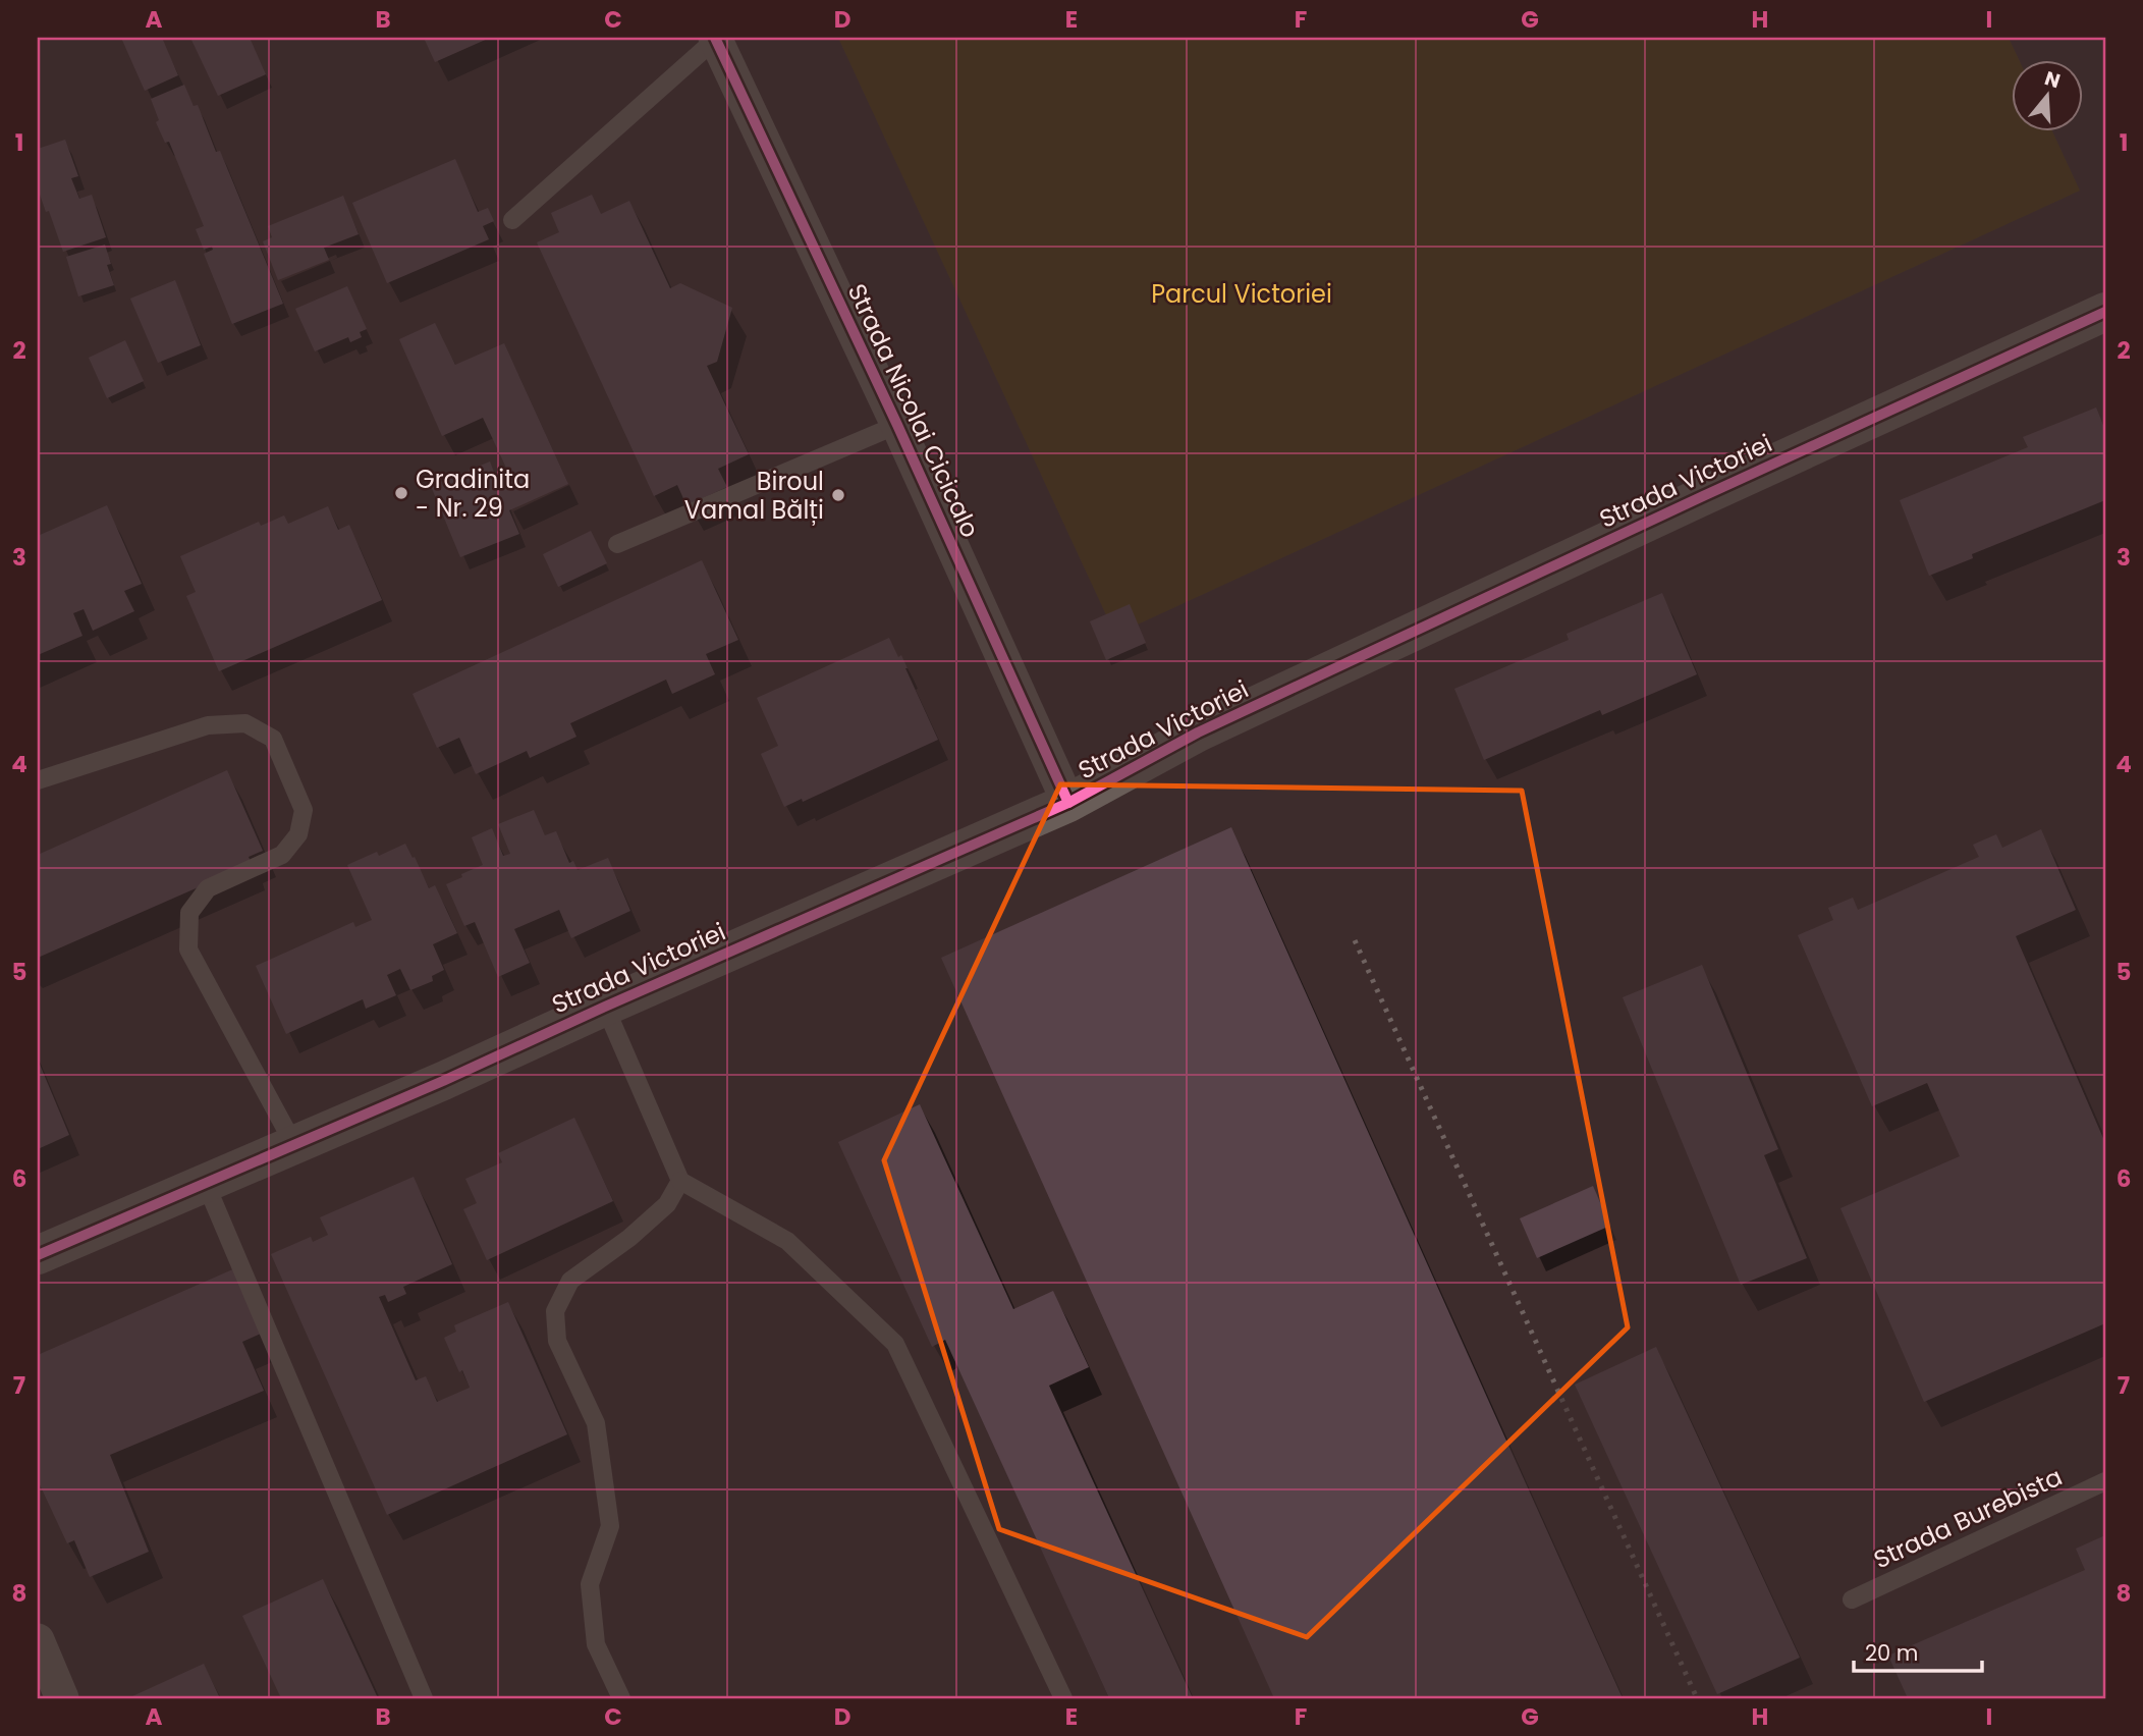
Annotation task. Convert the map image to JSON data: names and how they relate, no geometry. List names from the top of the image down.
{
  "streets": {
    "street": ["Strada Nicolai Cicicalo", "Strada Victoriei"],
    "lane": ["Strada Burebista"]
  },
  "crossings": [
    ["Strada Nicolai Cicicalo", "Strada Victoriei"]
  ],
  "parks": ["Parcul Victoriei"],
  "places": ["Gradinita - Nr. 29", "Biroul Vamal Bălți"],
  "scale_bar": "20 m",
  "north": "top",
  "grid": {
    "columns": [
      "A",
      "B",
      "C",
      "D",
      "E",
      "F",
      "G",
      "H",
      "I"
    ],
    "rows": [
      "1",
      "2",
      "3",
      "4",
      "5",
      "6",
      "7",
      "8"
    ]
  }
}
